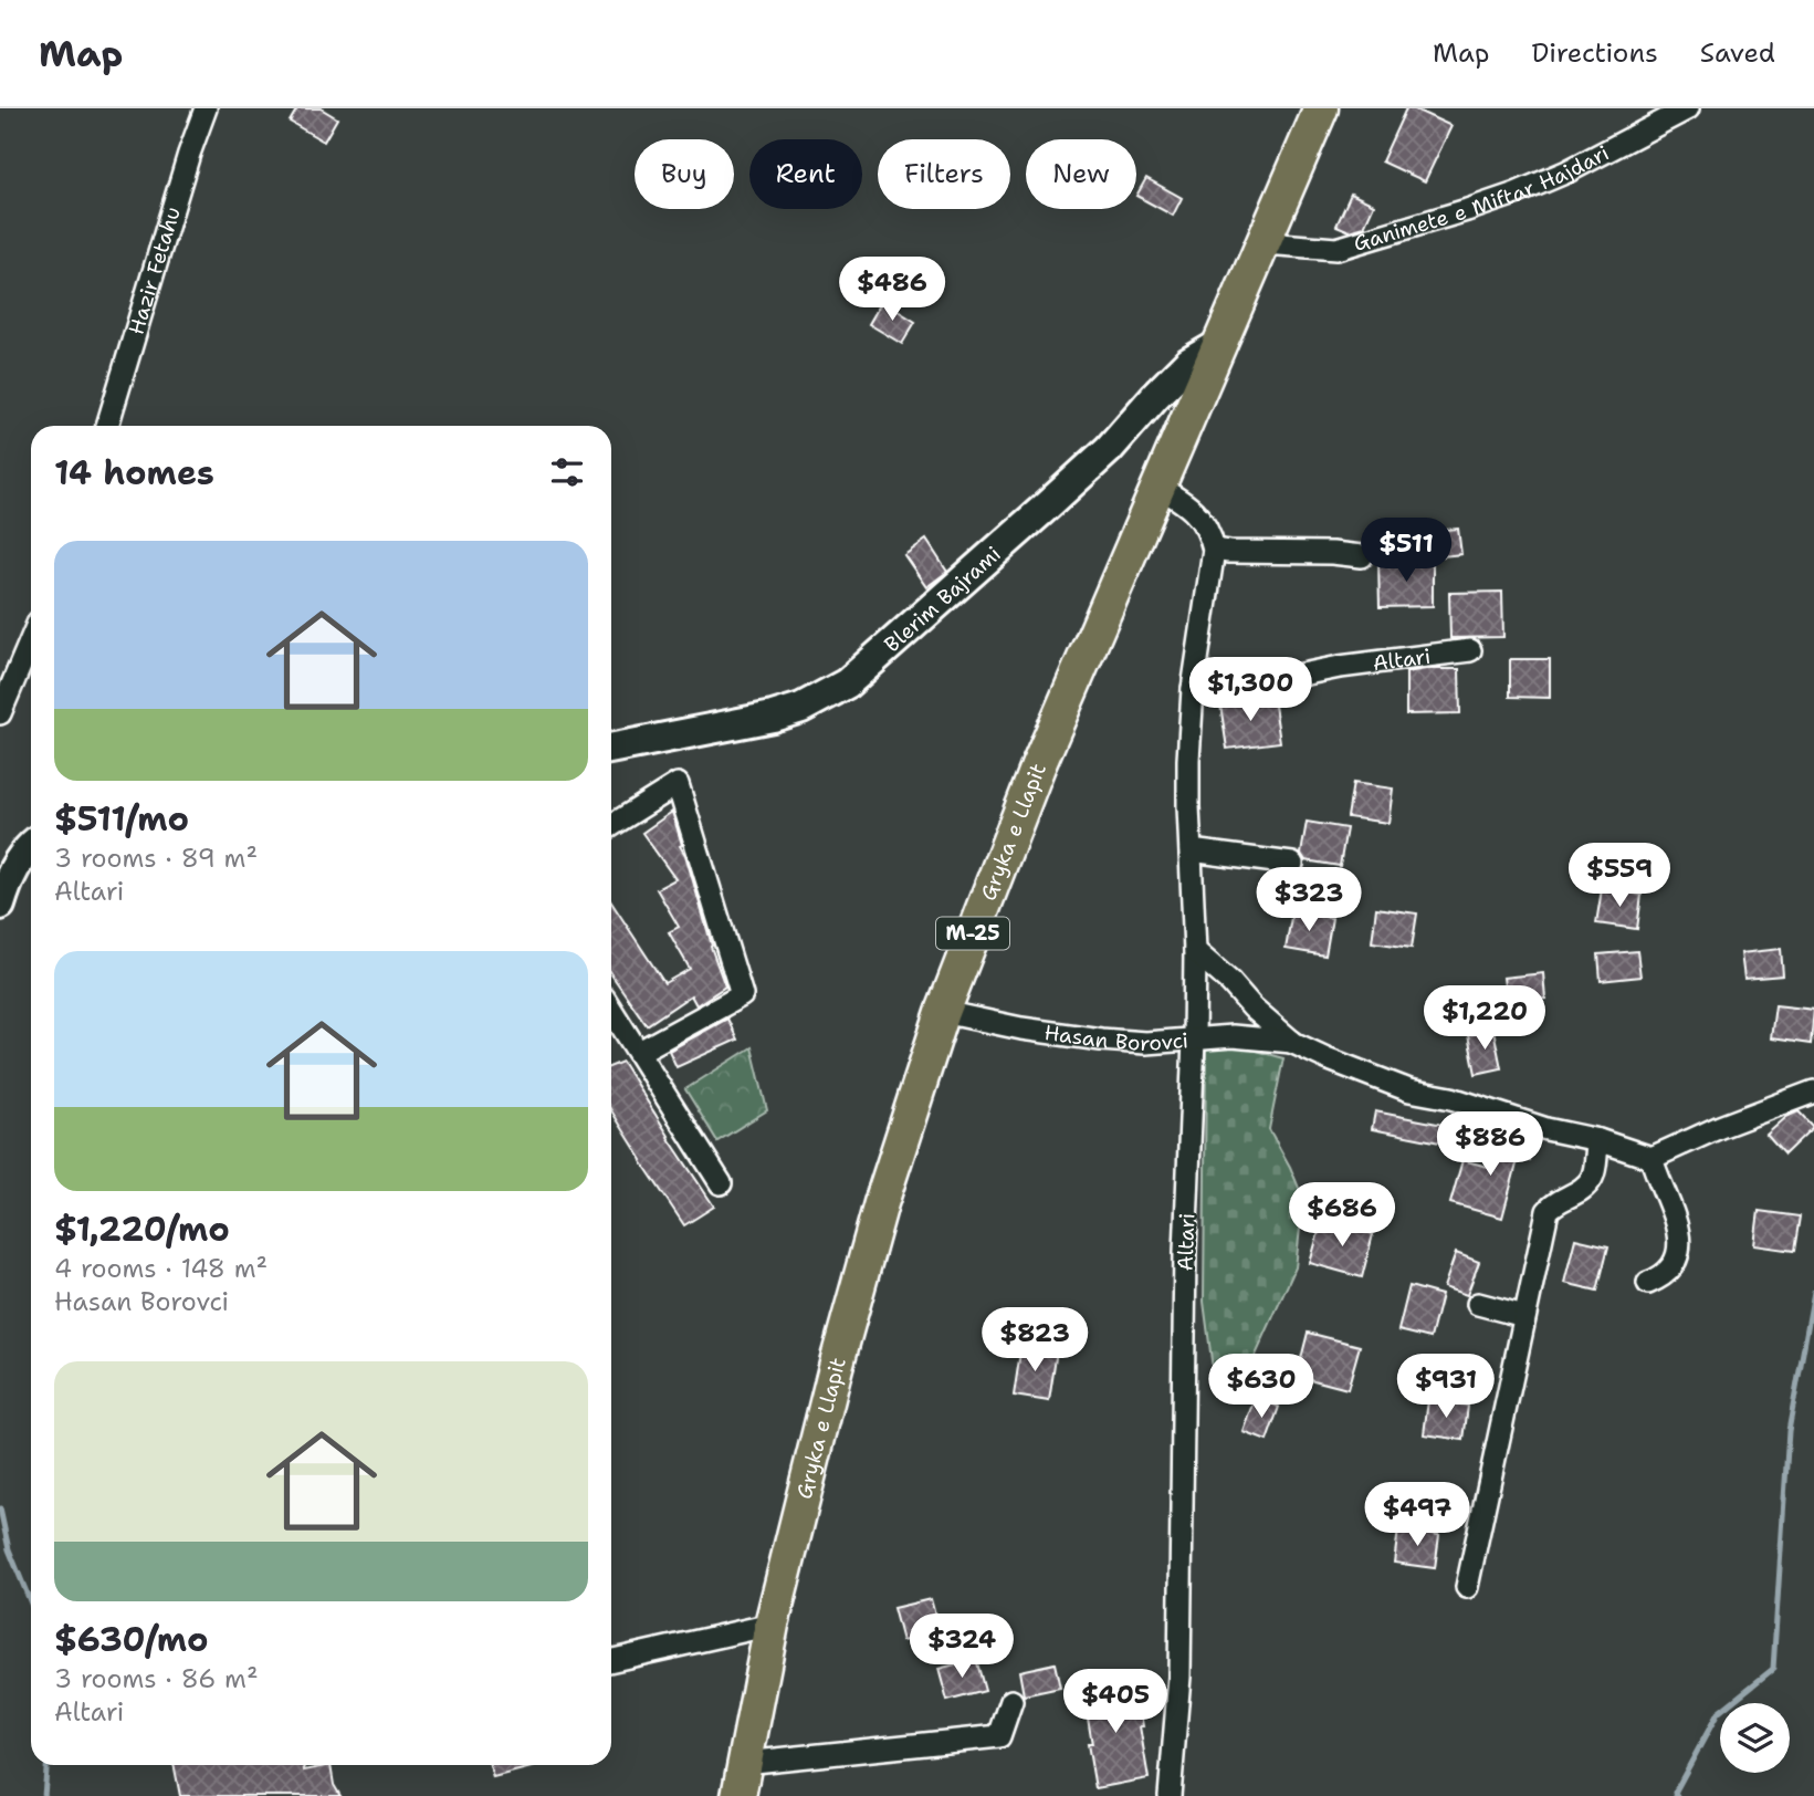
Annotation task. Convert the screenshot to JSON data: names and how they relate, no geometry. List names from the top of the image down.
{
  "streets": {
    "main road": ["Gryka e Llapit", "M-25"],
    "street": [
      "Ganimete e Miftar Hajdari",
      "Hazir Fetahu",
      "Blerim Bajrami",
      "Altari",
      "Hasan Borovci"
    ]
  },
  "crossings": [
    ["Ganimete e Miftar Hajdari", "Gryka e Llapit"],
    ["Blerim Bajrami", "Gryka e Llapit"],
    ["Altari", "Hasan Borovci"],
    ["Gryka e Llapit", "Hasan Borovci"]
  ],
  "page": {
    "header": "Map",
    "nav": ["Map", "Directions", "Saved"],
    "chip": [
      "Buy",
      "Rent",
      "Filters",
      "New"
    ],
    "price": [
      "$486",
      "$511",
      "$1,300",
      "$559",
      "$323",
      "$1,220",
      "$886",
      "$686",
      "$823",
      "$630",
      "$931",
      "$497",
      "$324",
      "$405"
    ],
    "heading": "14 homes",
    "list": [
      {
        "name": "$511/mo",
        "note": "3 rooms · 89 m² · Altari"
      },
      {
        "name": "$1,220/mo",
        "note": "4 rooms · 148 m² · Hasan Borovci"
      },
      {
        "name": "$630/mo",
        "note": "3 rooms · 86 m² · Altari"
      }
    ]
  }
}
